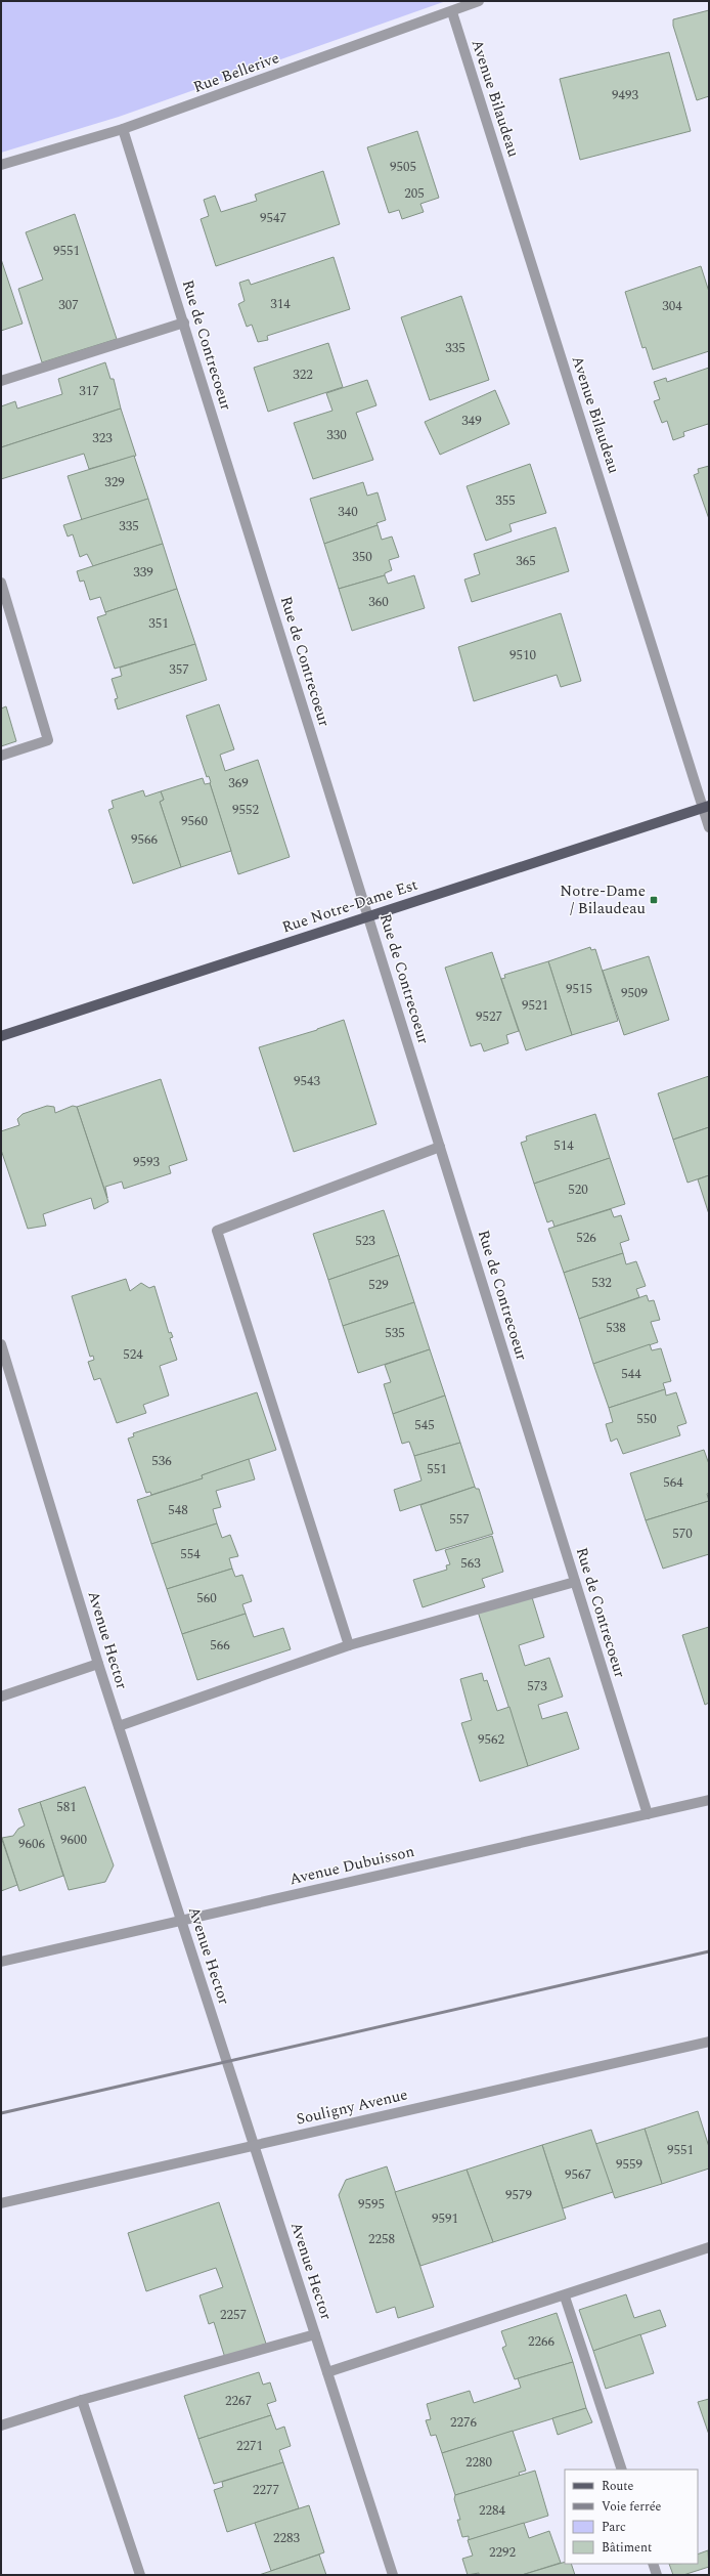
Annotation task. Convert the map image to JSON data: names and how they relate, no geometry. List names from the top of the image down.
{
  "streets": {
    "main road": ["Rue Notre-Dame Est"],
    "street": [
      "Rue Bellerive",
      "Avenue Bilaudeau",
      "Rue de Contrecoeur",
      "Avenue Hector",
      "Avenue Dubuisson",
      "Souligny Avenue"
    ]
  },
  "crossings": [
    ["Rue Bellerive", "Avenue Bilaudeau"],
    ["Rue Bellerive", "Rue de Contrecoeur"],
    ["Avenue Bilaudeau", "Rue Notre-Dame Est"],
    ["Rue de Contrecoeur", "Rue Notre-Dame Est"],
    ["Rue de Contrecoeur", "Avenue Dubuisson"],
    ["Avenue Hector", "Avenue Dubuisson"],
    ["Avenue Hector", "Souligny Avenue"]
  ],
  "places": {
    "transit": ["Notre-Dame / Bilaudeau"]
  },
  "house_numbers": [
    "9493",
    "9505",
    "205",
    "9547",
    "9551",
    "314",
    "307",
    "304",
    "335",
    "322",
    "317",
    "349",
    "330",
    "323",
    "329",
    "355",
    "340",
    "335",
    "350",
    "365",
    "339",
    "360",
    "351",
    "9510",
    "357",
    "369",
    "9552",
    "9560",
    "9566",
    "9515",
    "9509",
    "9521",
    "9527",
    "9543",
    "514",
    "9593",
    "520",
    "526",
    "523",
    "532",
    "529",
    "538",
    "535",
    "524",
    "544",
    "550",
    "545",
    "536",
    "551",
    "564",
    "548",
    "557",
    "570",
    "554",
    "563",
    "560",
    "566",
    "573",
    "9562",
    "581",
    "9600",
    "9606",
    "9551",
    "9559",
    "9567",
    "9579",
    "9595",
    "9591",
    "2258",
    "2257",
    "2266",
    "2267",
    "2276",
    "2271",
    "2280",
    "2277",
    "2284",
    "2283",
    "2292"
  ],
  "legend": [
    "Route",
    "Voie ferrée",
    "Parc",
    "Bâtiment"
  ]
}
